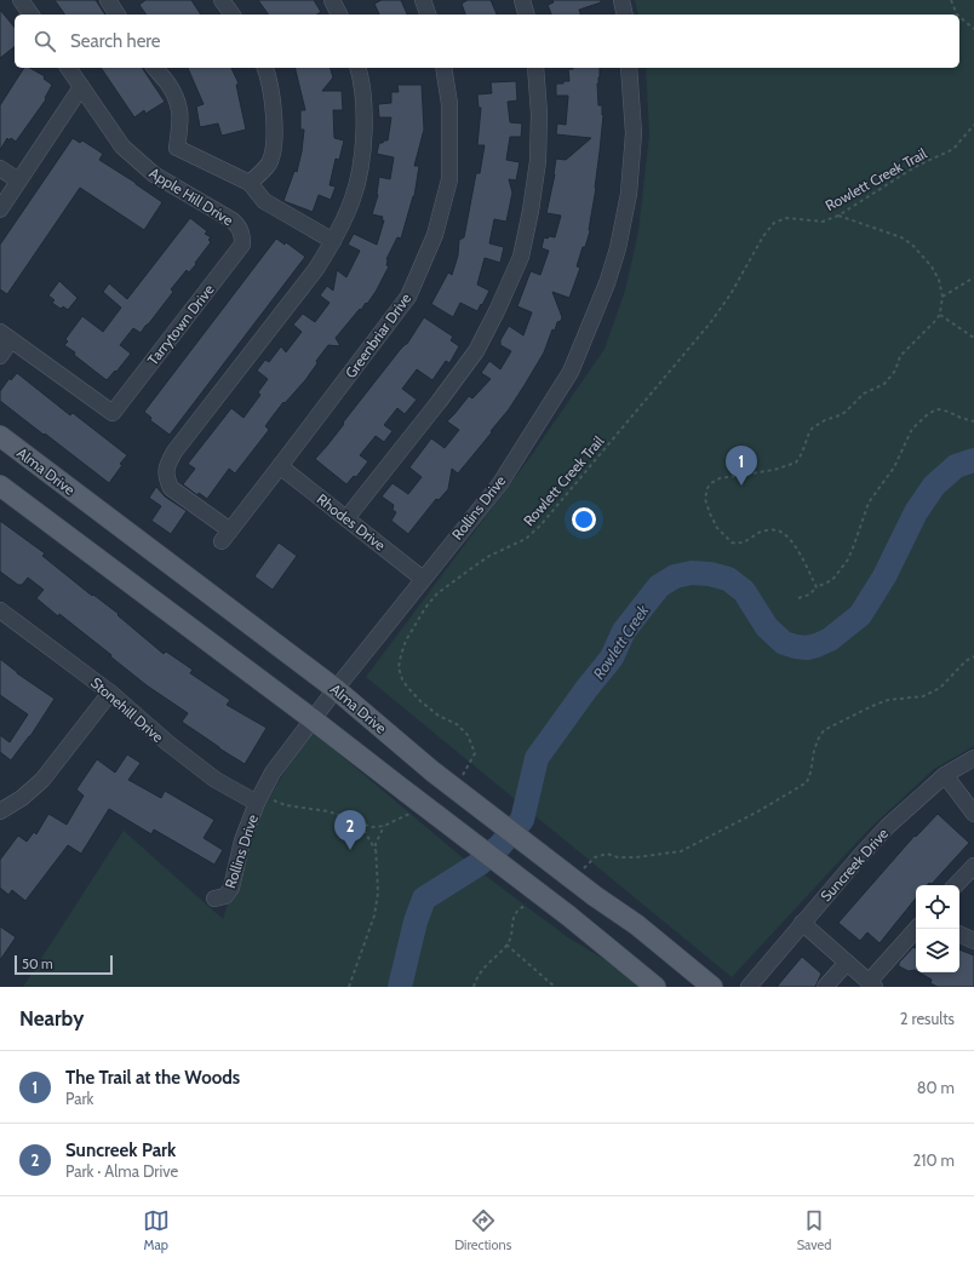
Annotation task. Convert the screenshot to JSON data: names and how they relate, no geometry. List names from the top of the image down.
{
  "streets": {
    "main road": ["Alma Drive"],
    "street": [
      "Apple Hill Drive",
      "Tarrytown Drive",
      "Greenbriar Drive",
      "Rollins Drive",
      "Rhodes Drive",
      "Stonehill Drive",
      "Suncreek Drive"
    ],
    "path": ["Rowlett Creek Trail"]
  },
  "crossings": [
    ["Apple Hill Drive", "Tarrytown Drive"],
    ["Greenbriar Drive", "Rhodes Drive"],
    ["Alma Drive", "Rollins Drive"],
    ["Rollins Drive", "Rhodes Drive"],
    ["Rollins Drive", "Stonehill Drive"]
  ],
  "water": ["Rowlett Creek"],
  "scale_bar": "50 m",
  "page": {
    "search": "Search here",
    "pins": ["1", "2"],
    "scale": "50 m",
    "heading": ["Nearby", "2 results"],
    "list": [
      {
        "mark": "1",
        "name": "The Trail at the Woods",
        "note": "Park",
        "value": "80 m"
      },
      {
        "mark": "2",
        "name": "Suncreek Park",
        "note": "Park · Alma Drive",
        "value": "210 m"
      }
    ],
    "nav": ["Map", "Directions", "Saved"]
  }
}
